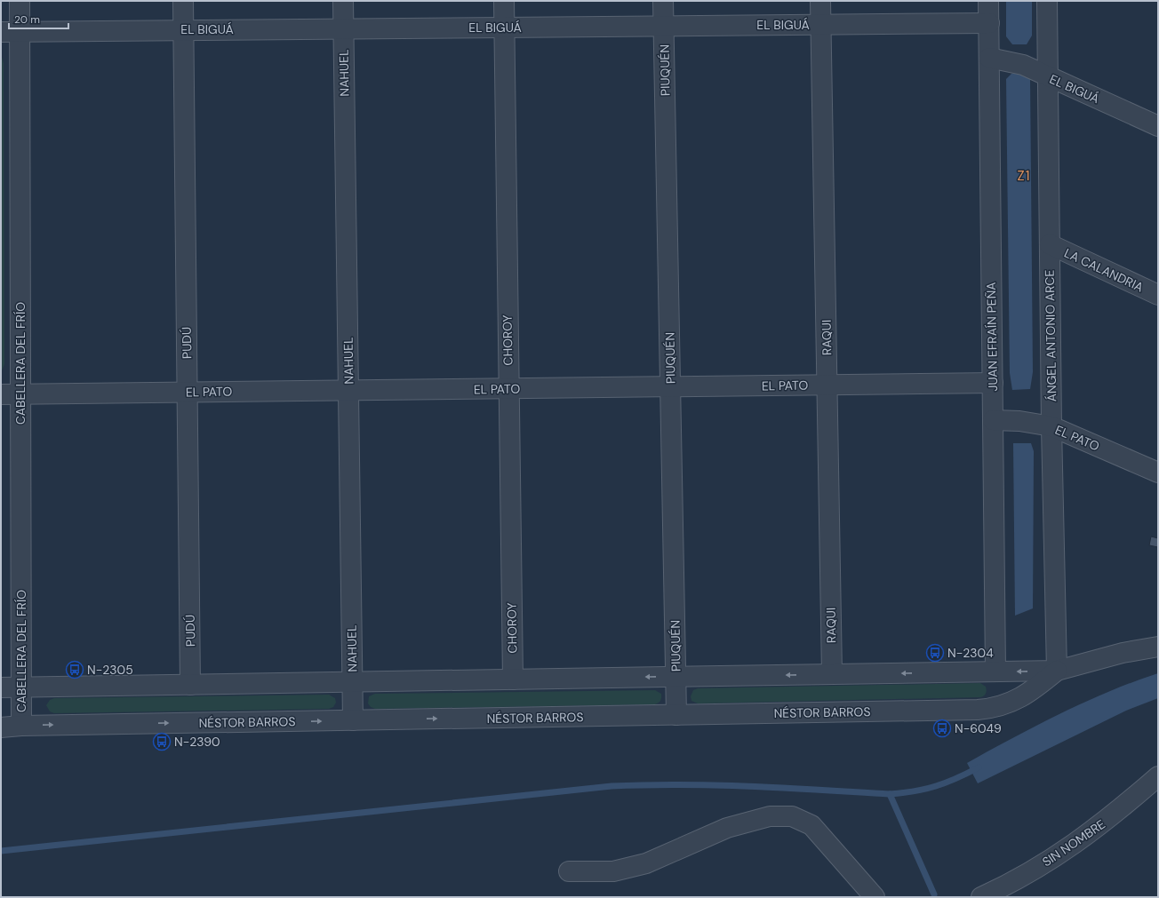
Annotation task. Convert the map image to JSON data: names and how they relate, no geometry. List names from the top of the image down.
{
  "streets": {
    "street": [
      "EL BIGUÁ",
      "PIUQUÉN",
      "NAHUEL",
      "LA CALANDRIA",
      "ÁNGEL ANTONIO ARCE",
      "JUAN EFRAÍN PEÑA",
      "RAQUI",
      "CHOROY",
      "PUDÚ",
      "CABELLERA DEL FRÍO",
      "EL PATO",
      "NÉSTOR BARROS",
      "SIN NOMBRE"
    ]
  },
  "crossings": [
    ["EL BIGUÁ", "PIUQUÉN"],
    ["EL BIGUÁ", "NAHUEL"],
    ["EL BIGUÁ", "ÁNGEL ANTONIO ARCE"],
    ["EL BIGUÁ", "JUAN EFRAÍN PEÑA"],
    ["EL BIGUÁ", "RAQUI"],
    ["EL BIGUÁ", "CHOROY"],
    ["EL BIGUÁ", "PUDÚ"],
    ["EL BIGUÁ", "CABELLERA DEL FRÍO"],
    ["PIUQUÉN", "EL PATO"],
    ["PIUQUÉN", "NÉSTOR BARROS"],
    ["NAHUEL", "EL PATO"],
    ["NAHUEL", "NÉSTOR BARROS"],
    ["LA CALANDRIA", "ÁNGEL ANTONIO ARCE"],
    ["ÁNGEL ANTONIO ARCE", "EL PATO"],
    ["ÁNGEL ANTONIO ARCE", "NÉSTOR BARROS"],
    ["JUAN EFRAÍN PEÑA", "EL PATO"],
    ["JUAN EFRAÍN PEÑA", "NÉSTOR BARROS"],
    ["RAQUI", "EL PATO"],
    ["RAQUI", "NÉSTOR BARROS"],
    ["CHOROY", "EL PATO"],
    ["CHOROY", "NÉSTOR BARROS"],
    ["PUDÚ", "EL PATO"],
    ["PUDÚ", "NÉSTOR BARROS"],
    ["CABELLERA DEL FRÍO", "EL PATO"],
    ["CABELLERA DEL FRÍO", "NÉSTOR BARROS"]
  ],
  "districts": ["Z1"],
  "places": {
    "bus stop": [
      "N-2304",
      "N-2305",
      "N-6049",
      "N-2390"
    ]
  },
  "scale_bar": "20 m"
}
